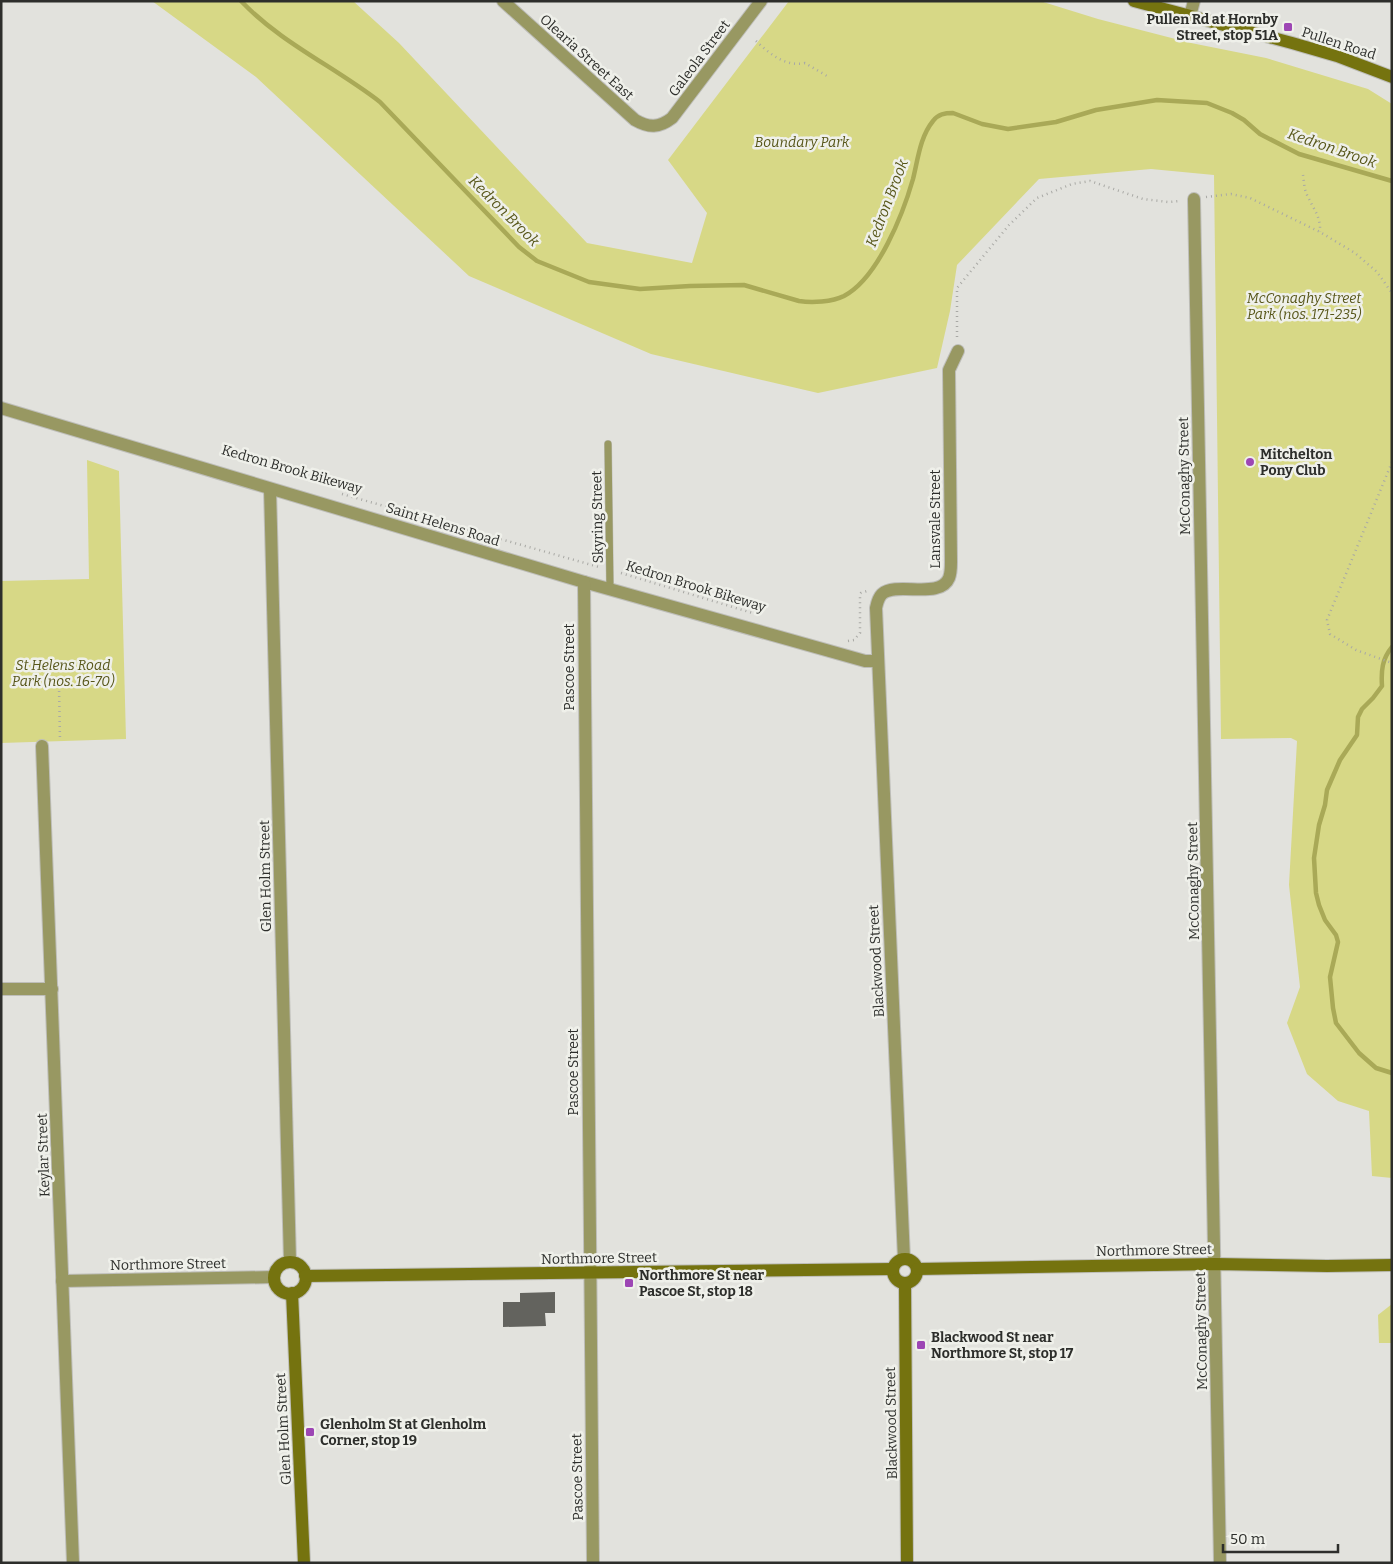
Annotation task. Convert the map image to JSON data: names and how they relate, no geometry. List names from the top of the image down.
{
  "streets": {
    "street": [
      "Pullen Road",
      "Olearia Street East",
      "Galeola Street",
      "McConaghy Street",
      "Lansvale Street",
      "Saint Helens Road",
      "Pascoe Street",
      "Glen Holm Street",
      "Blackwood Street",
      "Keylar Street",
      "Northmore Street"
    ],
    "lane": ["Skyring Street"],
    "path": ["Kedron Brook Bikeway"]
  },
  "crossings": [
    ["Olearia Street East", "Galeola Street"],
    ["Kedron Brook Bikeway", "Skyring Street"],
    ["McConaghy Street", "Northmore Street"],
    ["Skyring Street", "Saint Helens Road"],
    ["Saint Helens Road", "Pascoe Street"],
    ["Saint Helens Road", "Glen Holm Street"],
    ["Saint Helens Road", "Blackwood Street"],
    ["Pascoe Street", "Northmore Street"],
    ["Glen Holm Street", "Northmore Street"],
    ["Blackwood Street", "Northmore Street"],
    ["Keylar Street", "Northmore Street"]
  ],
  "water": ["Kedron Brook"],
  "parks": ["Boundary Park", "McConaghy Street Park (nos. 171-235)", "St Helens Road Park (nos. 16-70)"],
  "places": {
    "transit": [
      "Pullen Rd at Hornby Street, stop 51A",
      "Northmore St near Pascoe St, stop 18",
      "Blackwood St near Northmore St, stop 17",
      "Glenholm St at Glenholm Corner, stop 19"
    ],
    "other": ["Mitchelton Pony Club"]
  },
  "scale_bar": "50 m"
}
